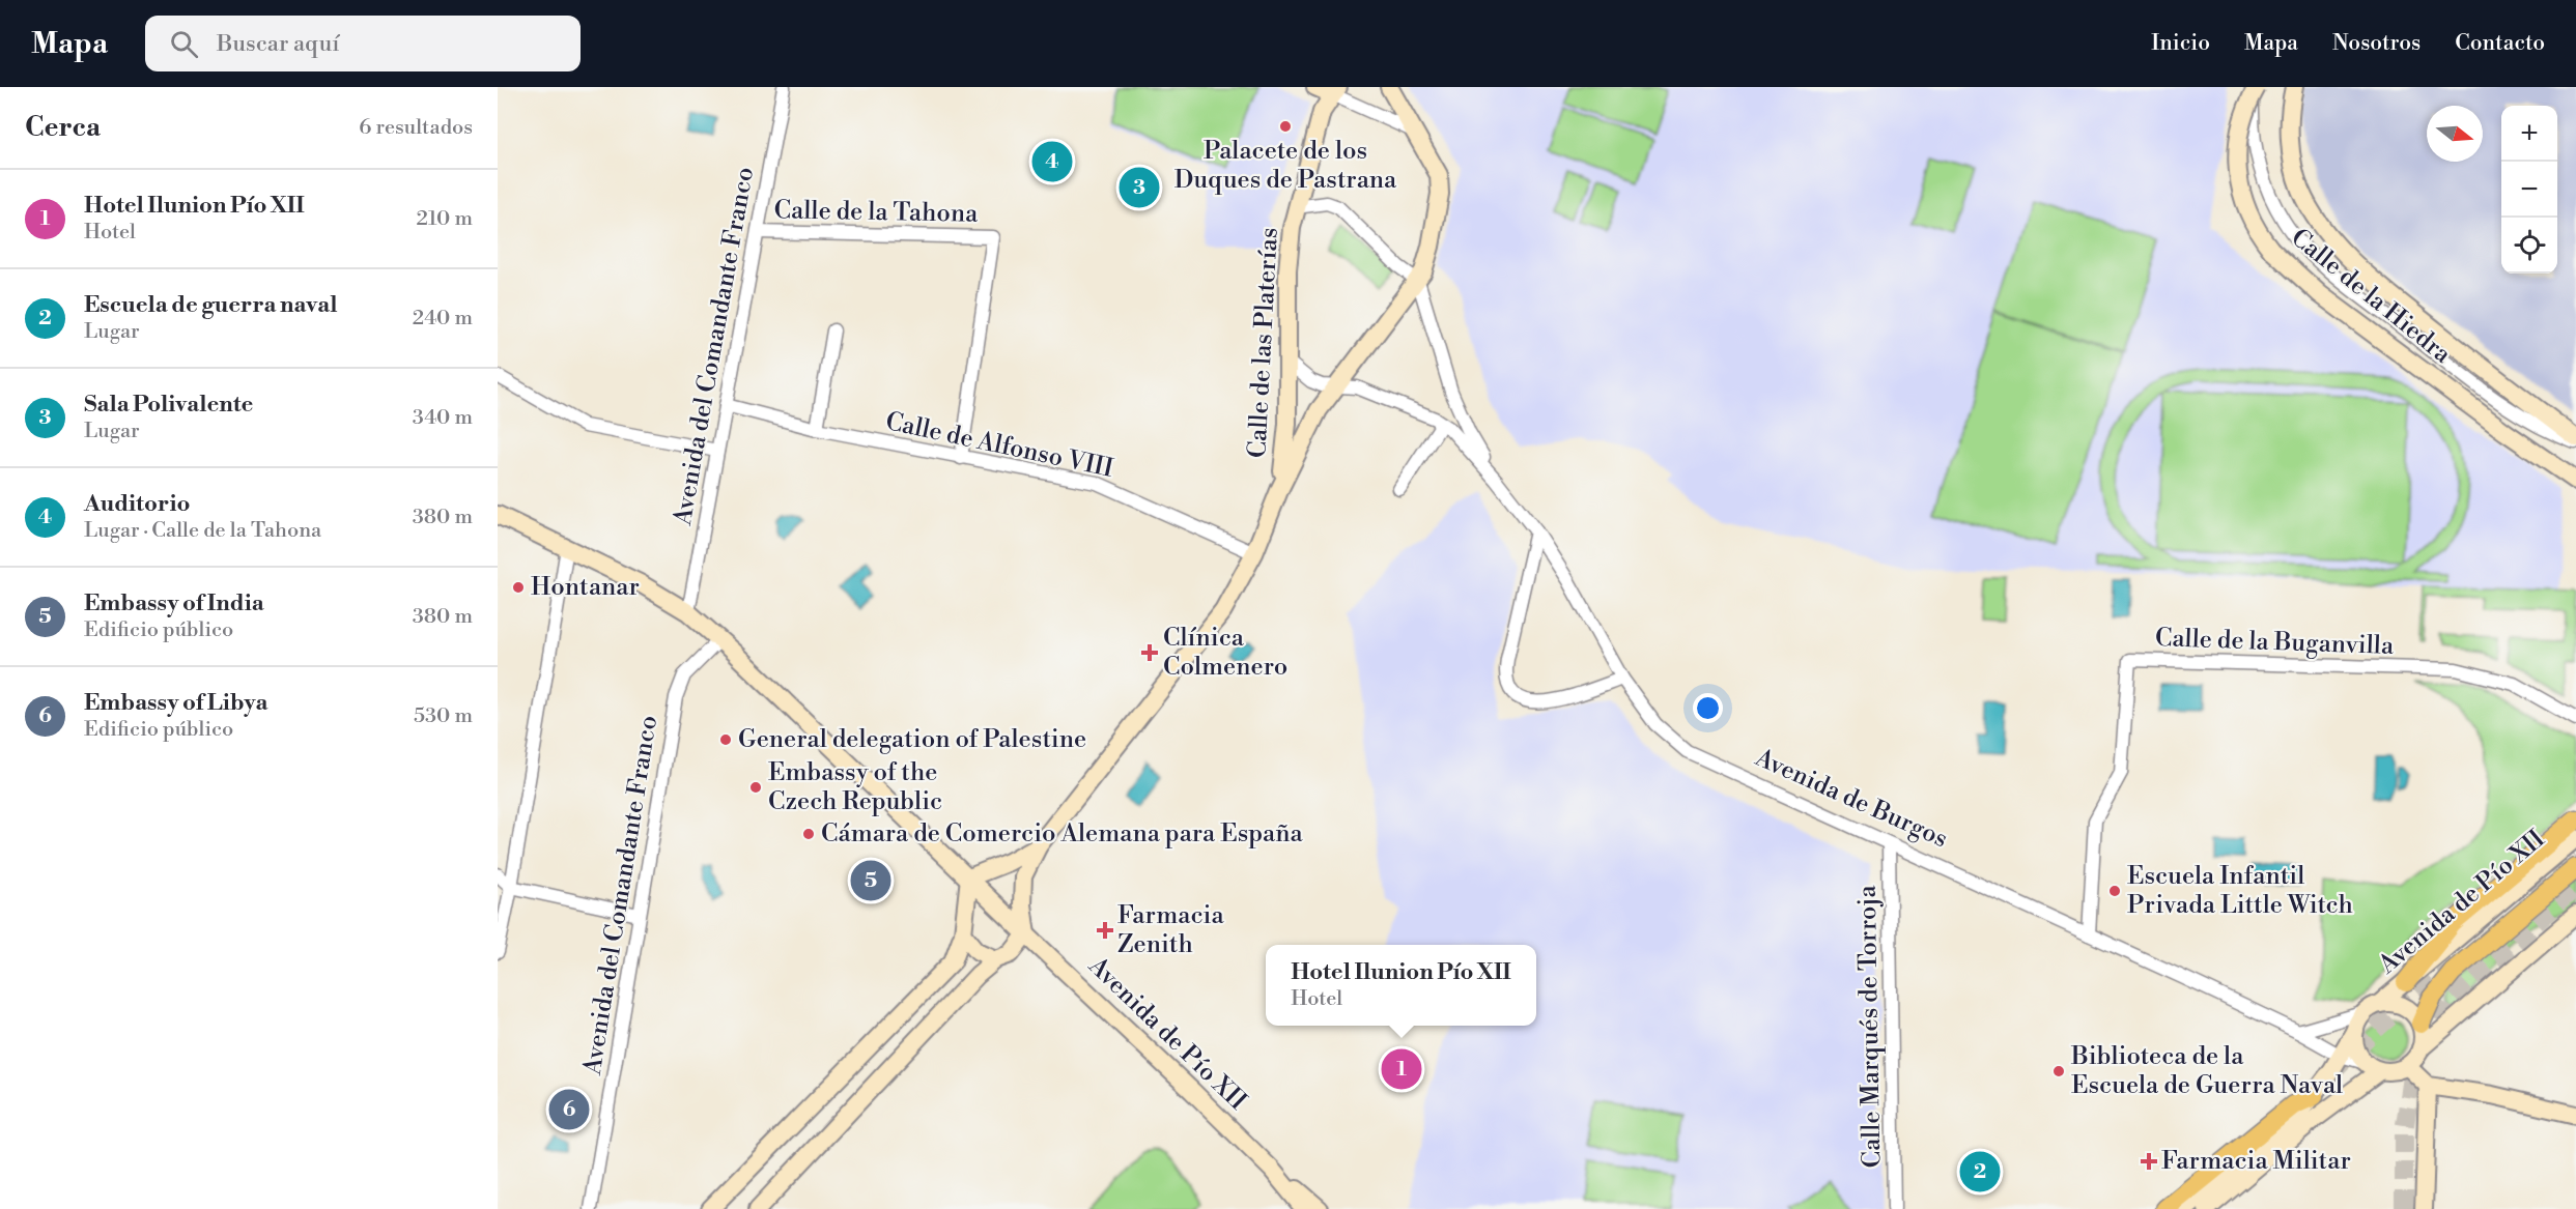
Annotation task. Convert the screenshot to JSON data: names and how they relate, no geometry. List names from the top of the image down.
{
  "streets": {
    "main road": [
      "Calle de la Hiedra",
      "Calle de las Platerías",
      "Avenida de Burgos",
      "Avenida de Pío XII"
    ],
    "street": [
      "Calle de la Tahona",
      "Avenida del Comandante Franco",
      "Calle de Alfonso VIII",
      "Calle de la Buganvilla",
      "Calle Marqués de Torroja"
    ]
  },
  "crossings": [
    ["Calle de la Tahona", "Avenida del Comandante Franco"],
    ["Calle de la Tahona", "Calle de Alfonso VIII"],
    ["Avenida del Comandante Franco", "Calle de Alfonso VIII"],
    ["Avenida del Comandante Franco", "Avenida de Pío XII"],
    ["Calle de la Buganvilla", "Avenida de Burgos"],
    ["Avenida de Burgos", "Avenida de Pío XII"],
    ["Avenida de Burgos", "Calle Marqués de Torroja"]
  ],
  "places": {
    "other": [
      "Palacete de los Duques de Pastrana",
      "Hontanar",
      "General delegation of Palestine",
      "Embassy of the Czech Republic",
      "Cámara de Comercio Alemana para España",
      "Escuela Infantil Privada Little Witch",
      "Biblioteca de la Escuela de Guerra Naval"
    ],
    "health": ["Clínica Colmenero", "Farmacia Zenith", "Farmacia Militar"]
  },
  "north": "right",
  "page": {
    "header": "Mapa",
    "search": "Buscar aquí",
    "nav": [
      "Inicio",
      "Mapa",
      "Nosotros",
      "Contacto"
    ],
    "heading": ["Cerca", "6 resultados"],
    "map_buttons": ["+", "−"],
    "pins": [
      "4",
      "3",
      "5",
      "1",
      "6",
      "2"
    ],
    "list": [
      {
        "mark": "1",
        "name": "Hotel Ilunion Pío XII",
        "note": "Hotel",
        "value": "210 m"
      },
      {
        "mark": "2",
        "name": "Escuela de guerra naval",
        "note": "Lugar",
        "value": "240 m"
      },
      {
        "mark": "3",
        "name": "Sala Polivalente",
        "note": "Lugar",
        "value": "340 m"
      },
      {
        "mark": "4",
        "name": "Auditorio",
        "note": "Lugar · Calle de la Tahona",
        "value": "380 m"
      },
      {
        "mark": "5",
        "name": "Embassy of India",
        "note": "Edificio público",
        "value": "380 m"
      },
      {
        "mark": "6",
        "name": "Embassy of Libya",
        "note": "Edificio público",
        "value": "530 m"
      }
    ],
    "popup": ["Hotel Ilunion Pío XII", "Hotel"]
  }
}
